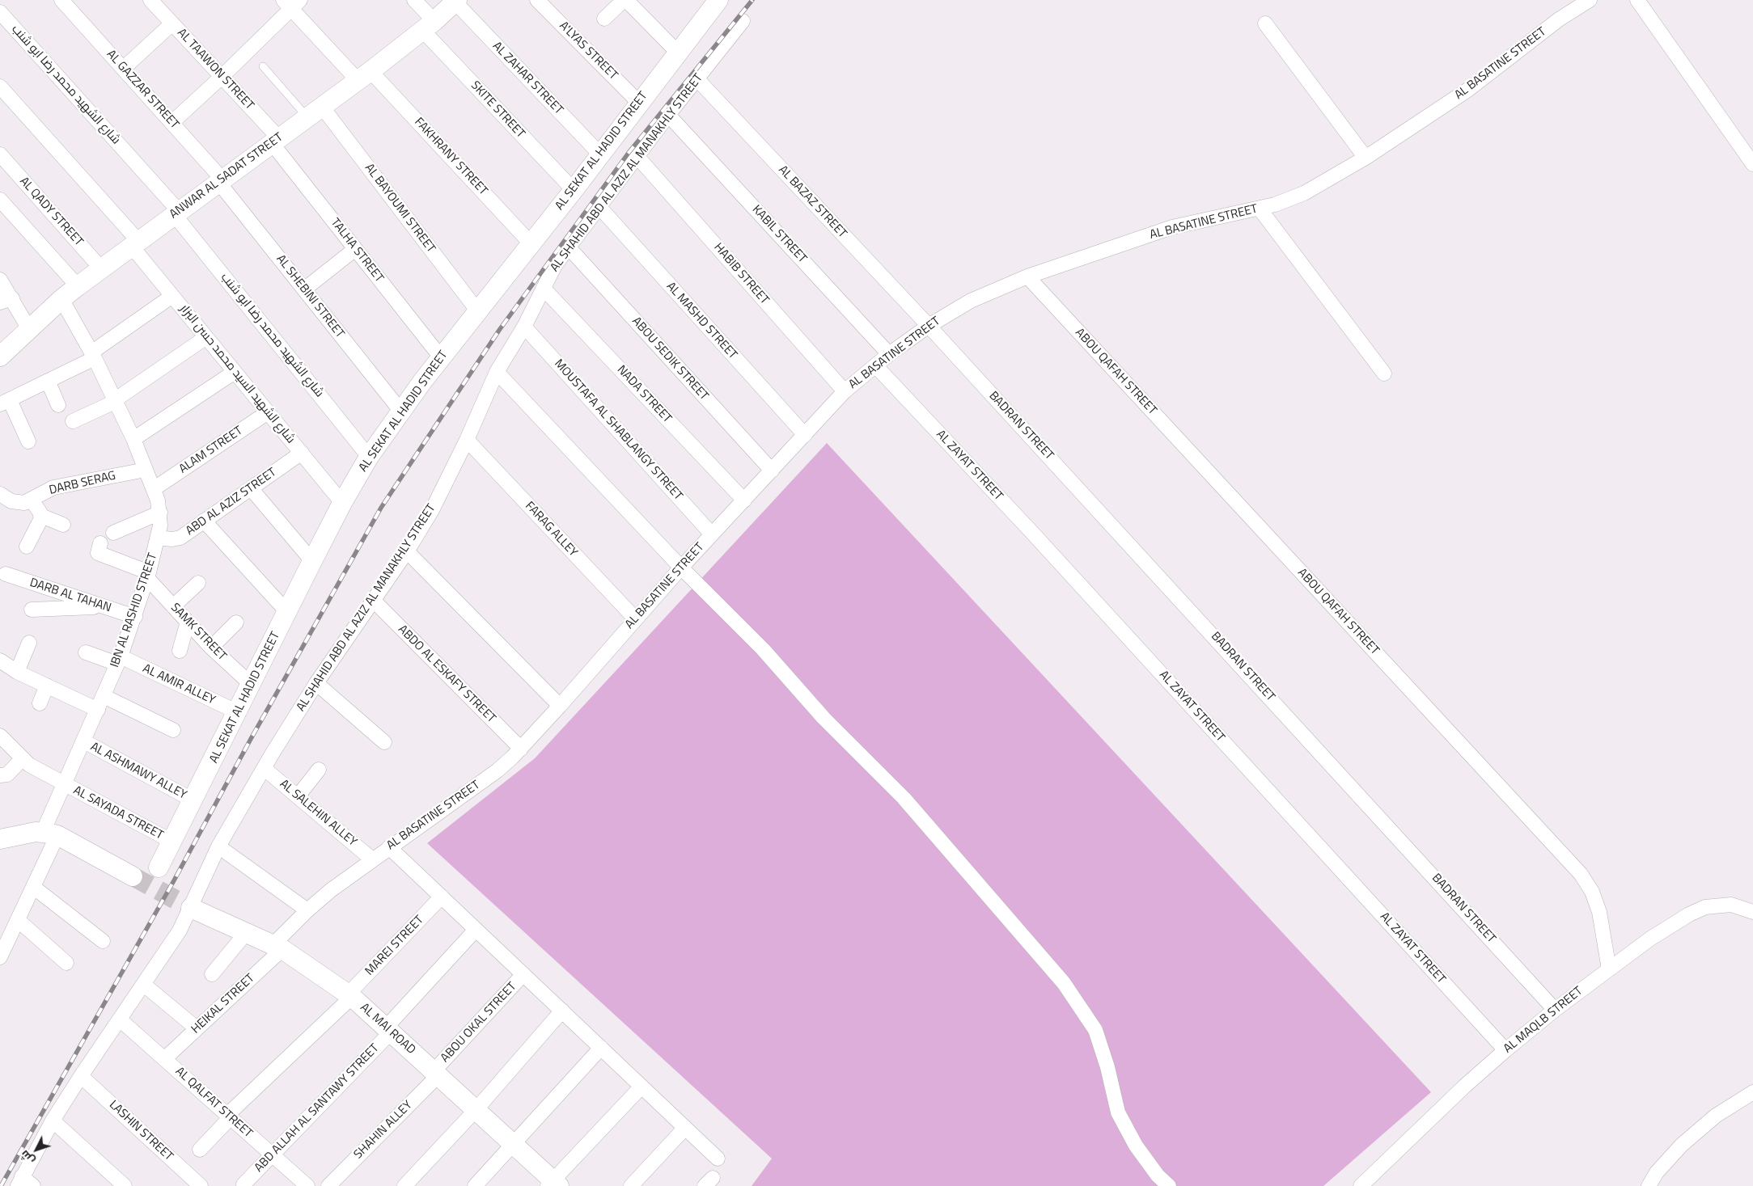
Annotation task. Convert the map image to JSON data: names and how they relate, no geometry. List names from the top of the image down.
{
  "streets": {
    "street": [
      "A'LYAS STREET",
      "AL BASATINE STREET",
      "AL TAAWON STREET",
      "AL ZAHAR STREET",
      "شارع الشهيد محمد رضا ابو شنب",
      "AL GAZZAR STREET",
      "SKITE STREET",
      "AL SEKAT AL HADID STREET",
      "FAKHRANY STREET",
      "AL SHAHID ABD AL AZIZ AL MANAKHLY STREET",
      "ANWAR AL SADAT STREET",
      "AL BAZAZ STREET",
      "AL BAYOUMI STREET",
      "AL QADY STREET",
      "KABIL STREET",
      "TALHA STREET",
      "HABIB STREET",
      "AL SHEBINI STREET",
      "AL MASHD STREET",
      "ABOU SEDIK STREET",
      "ABOU QAFAH STREET",
      "شارع الشهيد السيد محمد حسن البزار",
      "NADA STREET",
      "BADRAN STREET",
      "MOUSTAFA AL SHABLANGY STREET",
      "ALAM STREET",
      "AL ZAYAT STREET",
      "DARB SERAG",
      "ABD AL AZIZ STREET",
      "FARAG ALLEY",
      "DARB AL TAHAN",
      "IBN AL RASHID STREET",
      "SAMK STREET",
      "ABDO AL ESKAFY STREET",
      "AL AMIR ALLEY",
      "AL ASHMAWY ALLEY",
      "AL SAYADA STREET",
      "AL SALEHIN ALLEY",
      "MAREI STREET",
      "HEIKAL STREET",
      "AL MAQLB STREET",
      "ABOU OKAL STREET",
      "AL MAI ROAD",
      "AL QALFAT STREET",
      "ABD ALLAH AL SANTAWY STREET",
      "SHAHIN ALLEY",
      "LASHIN STREET"
    ]
  },
  "crossings": [
    ["A'LYAS STREET", "AL SEKAT AL HADID STREET"],
    ["AL BASATINE STREET", "AL BAZAZ STREET"],
    ["AL BASATINE STREET", "KABIL STREET"],
    ["AL BASATINE STREET", "HABIB STREET"],
    ["AL BASATINE STREET", "AL MASHD STREET"],
    ["AL BASATINE STREET", "ABOU SEDIK STREET"],
    ["AL BASATINE STREET", "ABOU QAFAH STREET"],
    ["AL BASATINE STREET", "NADA STREET"],
    ["AL BASATINE STREET", "BADRAN STREET"],
    ["AL BASATINE STREET", "MOUSTAFA AL SHABLANGY STREET"],
    ["AL BASATINE STREET", "AL ZAYAT STREET"],
    ["AL BASATINE STREET", "FARAG ALLEY"],
    ["AL BASATINE STREET", "ABDO AL ESKAFY STREET"],
    ["AL BASATINE STREET", "AL SALEHIN ALLEY"],
    ["AL BASATINE STREET", "HEIKAL STREET"],
    ["AL BASATINE STREET", "AL MAI ROAD"],
    ["AL TAAWON STREET", "ANWAR AL SADAT STREET"],
    ["AL TAAWON STREET", "TALHA STREET"],
    ["AL ZAHAR STREET", "AL SEKAT AL HADID STREET"],
    ["AL ZAHAR STREET", "ANWAR AL SADAT STREET"],
    ["شارع الشهيد محمد رضا ابو شنب", "AL SEKAT AL HADID STREET"],
    ["شارع الشهيد محمد رضا ابو شنب", "ANWAR AL SADAT STREET"],
    ["AL GAZZAR STREET", "ANWAR AL SADAT STREET"],
    ["AL GAZZAR STREET", "AL SHEBINI STREET"],
    ["SKITE STREET", "AL SEKAT AL HADID STREET"],
    ["SKITE STREET", "ANWAR AL SADAT STREET"],
    ["AL SEKAT AL HADID STREET", "FAKHRANY STREET"],
    ["AL SEKAT AL HADID STREET", "AL BAYOUMI STREET"],
    ["AL SEKAT AL HADID STREET", "TALHA STREET"],
    ["AL SEKAT AL HADID STREET", "AL SHEBINI STREET"],
    ["AL SEKAT AL HADID STREET", "شارع الشهيد السيد محمد حسن البزار"],
    ["AL SEKAT AL HADID STREET", "SAMK STREET"],
    ["AL SEKAT AL HADID STREET", "AL AMIR ALLEY"],
    ["AL SEKAT AL HADID STREET", "AL ASHMAWY ALLEY"],
    ["AL SEKAT AL HADID STREET", "AL SAYADA STREET"],
    ["FAKHRANY STREET", "ANWAR AL SADAT STREET"],
    ["AL SHAHID ABD AL AZIZ AL MANAKHLY STREET", "AL BAZAZ STREET"],
    ["AL SHAHID ABD AL AZIZ AL MANAKHLY STREET", "KABIL STREET"],
    ["AL SHAHID ABD AL AZIZ AL MANAKHLY STREET", "HABIB STREET"],
    ["AL SHAHID ABD AL AZIZ AL MANAKHLY STREET", "AL MASHD STREET"],
    ["AL SHAHID ABD AL AZIZ AL MANAKHLY STREET", "ABOU SEDIK STREET"],
    ["AL SHAHID ABD AL AZIZ AL MANAKHLY STREET", "NADA STREET"],
    ["AL SHAHID ABD AL AZIZ AL MANAKHLY STREET", "MOUSTAFA AL SHABLANGY STREET"],
    ["AL SHAHID ABD AL AZIZ AL MANAKHLY STREET", "FARAG ALLEY"],
    ["AL SHAHID ABD AL AZIZ AL MANAKHLY STREET", "ABDO AL ESKAFY STREET"],
    ["AL SHAHID ABD AL AZIZ AL MANAKHLY STREET", "AL SALEHIN ALLEY"],
    ["AL SHAHID ABD AL AZIZ AL MANAKHLY STREET", "AL MAI ROAD"],
    ["AL SHAHID ABD AL AZIZ AL MANAKHLY STREET", "AL QALFAT STREET"],
    ["AL SHAHID ABD AL AZIZ AL MANAKHLY STREET", "LASHIN STREET"],
    ["ANWAR AL SADAT STREET", "AL BAYOUMI STREET"],
    ["ANWAR AL SADAT STREET", "AL QADY STREET"],
    ["ANWAR AL SADAT STREET", "TALHA STREET"],
    ["ANWAR AL SADAT STREET", "AL SHEBINI STREET"],
    ["ANWAR AL SADAT STREET", "شارع الشهيد السيد محمد حسن البزار"],
    ["ANWAR AL SADAT STREET", "IBN AL RASHID STREET"],
    ["AL BAZAZ STREET", "BADRAN STREET"],
    ["ABOU QAFAH STREET", "AL MAQLB STREET"],
    ["شارع الشهيد السيد محمد حسن البزار", "ALAM STREET"],
    ["شارع الشهيد السيد محمد حسن البزار", "ABD AL AZIZ STREET"],
    ["BADRAN STREET", "AL MAQLB STREET"],
    ["ALAM STREET", "IBN AL RASHID STREET"],
    ["AL ZAYAT STREET", "AL MAQLB STREET"],
    ["DARB SERAG", "IBN AL RASHID STREET"],
    ["ABD AL AZIZ STREET", "IBN AL RASHID STREET"],
    ["DARB AL TAHAN", "IBN AL RASHID STREET"],
    ["IBN AL RASHID STREET", "SAMK STREET"],
    ["IBN AL RASHID STREET", "AL AMIR ALLEY"],
    ["IBN AL RASHID STREET", "AL ASHMAWY ALLEY"],
    ["IBN AL RASHID STREET", "AL SAYADA STREET"],
    ["MAREI STREET", "AL MAI ROAD"],
    ["MAREI STREET", "AL QALFAT STREET"],
    ["HEIKAL STREET", "AL MAI ROAD"],
    ["HEIKAL STREET", "AL QALFAT STREET"],
    ["ABOU OKAL STREET", "AL MAI ROAD"],
    ["ABOU OKAL STREET", "SHAHIN ALLEY"],
    ["AL MAI ROAD", "ABD ALLAH AL SANTAWY STREET"],
    ["AL MAI ROAD", "SHAHIN ALLEY"],
    ["AL QALFAT STREET", "ABD ALLAH AL SANTAWY STREET"]
  ],
  "north": "bottom left"
}
